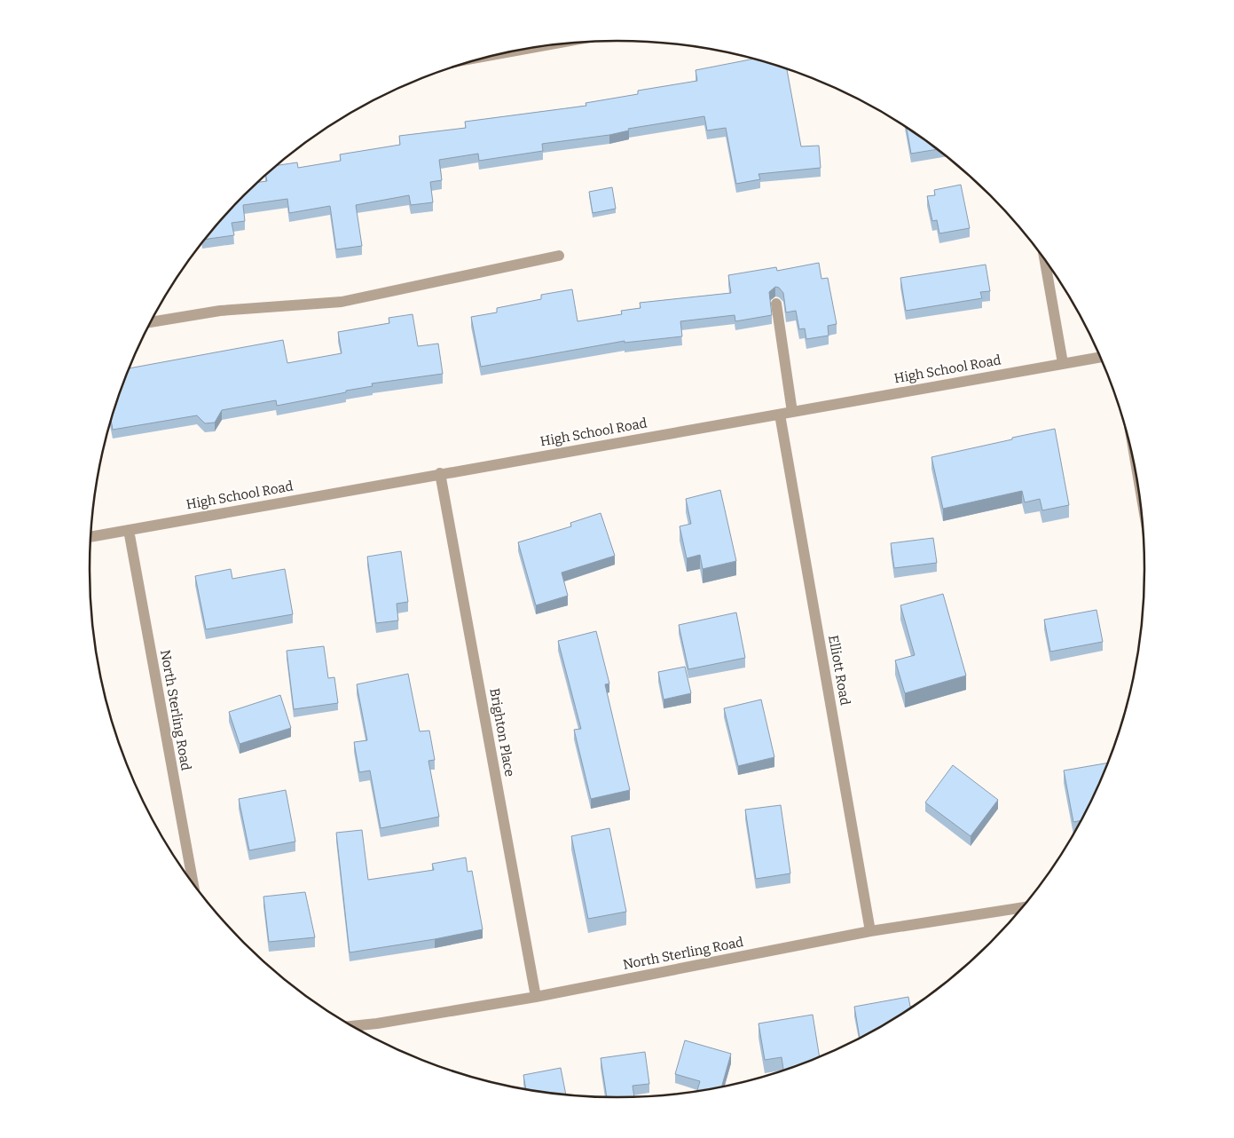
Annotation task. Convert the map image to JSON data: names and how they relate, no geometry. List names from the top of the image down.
{
  "streets": {
    "street": [
      "High School Road",
      "Elliott Road",
      "North Sterling Road",
      "Brighton Place"
    ]
  },
  "crossings": [
    ["High School Road", "Elliott Road"],
    ["High School Road", "North Sterling Road"],
    ["High School Road", "Brighton Place"],
    ["Elliott Road", "North Sterling Road"],
    ["North Sterling Road", "Brighton Place"]
  ]
}
